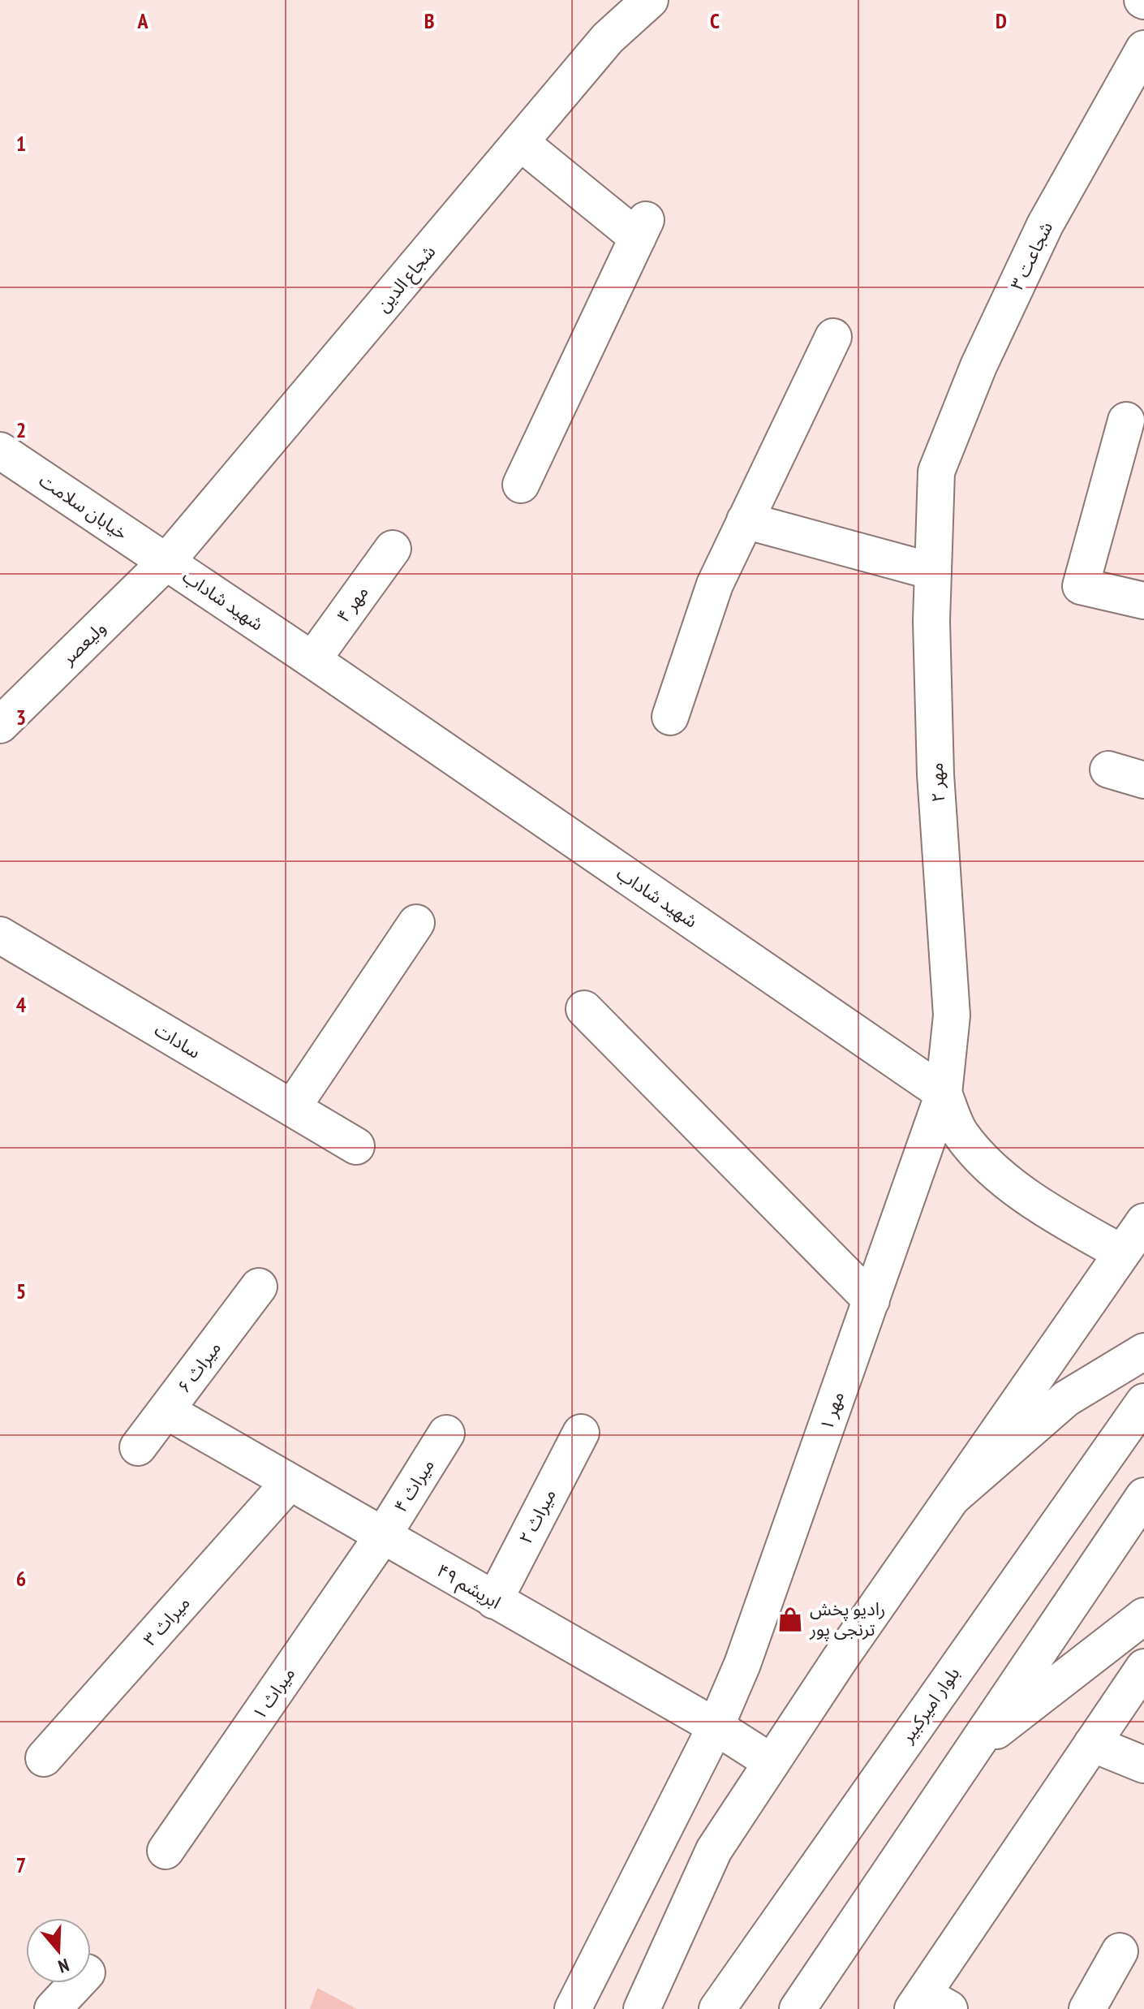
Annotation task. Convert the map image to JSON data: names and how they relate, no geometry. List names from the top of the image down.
{
  "streets": {
    "street": [
      "شجاعت ۳",
      "شجاع الدین",
      "خیابان سلامت",
      "شهید شاداب",
      "مهر ۴",
      "ولیعصر",
      "مهر ۲",
      "سادات",
      "میراث ۶",
      "مهر ۱",
      "میراث ۴",
      "میراث ۲",
      "ابریشم ۴۹",
      "میراث ۳",
      "میراث ۱",
      "بلوار امیرکبیر"
    ]
  },
  "crossings": [
    ["شجاعت ۳", "مهر ۲"],
    ["شجاع الدین", "خیابان سلامت"],
    ["شجاع الدین", "شهید شاداب"],
    ["شجاع الدین", "ولیعصر"],
    ["خیابان سلامت", "شهید شاداب"],
    ["خیابان سلامت", "ولیعصر"],
    ["شهید شاداب", "مهر ۴"],
    ["شهید شاداب", "ولیعصر"],
    ["شهید شاداب", "مهر ۲"],
    ["شهید شاداب", "مهر ۱"],
    ["مهر ۲", "مهر ۱"],
    ["میراث ۶", "ابریشم ۴۹"],
    ["مهر ۱", "ابریشم ۴۹"],
    ["میراث ۴", "ابریشم ۴۹"],
    ["میراث ۴", "میراث ۱"],
    ["میراث ۲", "ابریشم ۴۹"],
    ["ابریشم ۴۹", "میراث ۳"],
    ["ابریشم ۴۹", "میراث ۱"]
  ],
  "places": {
    "shop": ["رادیو پخش ترنجی پور"]
  },
  "north": "bottom",
  "grid": {
    "columns": [
      "A",
      "B",
      "C",
      "D"
    ],
    "rows": [
      "1",
      "2",
      "3",
      "4",
      "5",
      "6",
      "7"
    ]
  }
}
